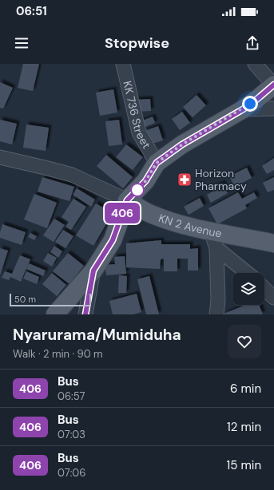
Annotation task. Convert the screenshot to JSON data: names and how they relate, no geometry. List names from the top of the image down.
{
  "streets": {
    "main road": ["KN 2 Avenue"],
    "street": ["KK 736 Street"]
  },
  "places": {
    "pharmacy": ["Horizon Pharmacy"]
  },
  "lines": ["bus line 406"],
  "scale_bar": "50 m",
  "page": {
    "status": "06:51",
    "header": "Stopwise",
    "on_map": "406",
    "scale": "50 m",
    "heading": ["Nyarurama/Mumiduha", "Walk · 2 min · 90 m"],
    "list": [
      {
        "mark": "406",
        "name": "Bus",
        "note": "06:57",
        "value": "6 min"
      },
      {
        "mark": "406",
        "name": "Bus",
        "note": "07:03",
        "value": "12 min"
      },
      {
        "mark": "406",
        "name": "Bus",
        "note": "07:06",
        "value": "15 min"
      }
    ]
  }
}
